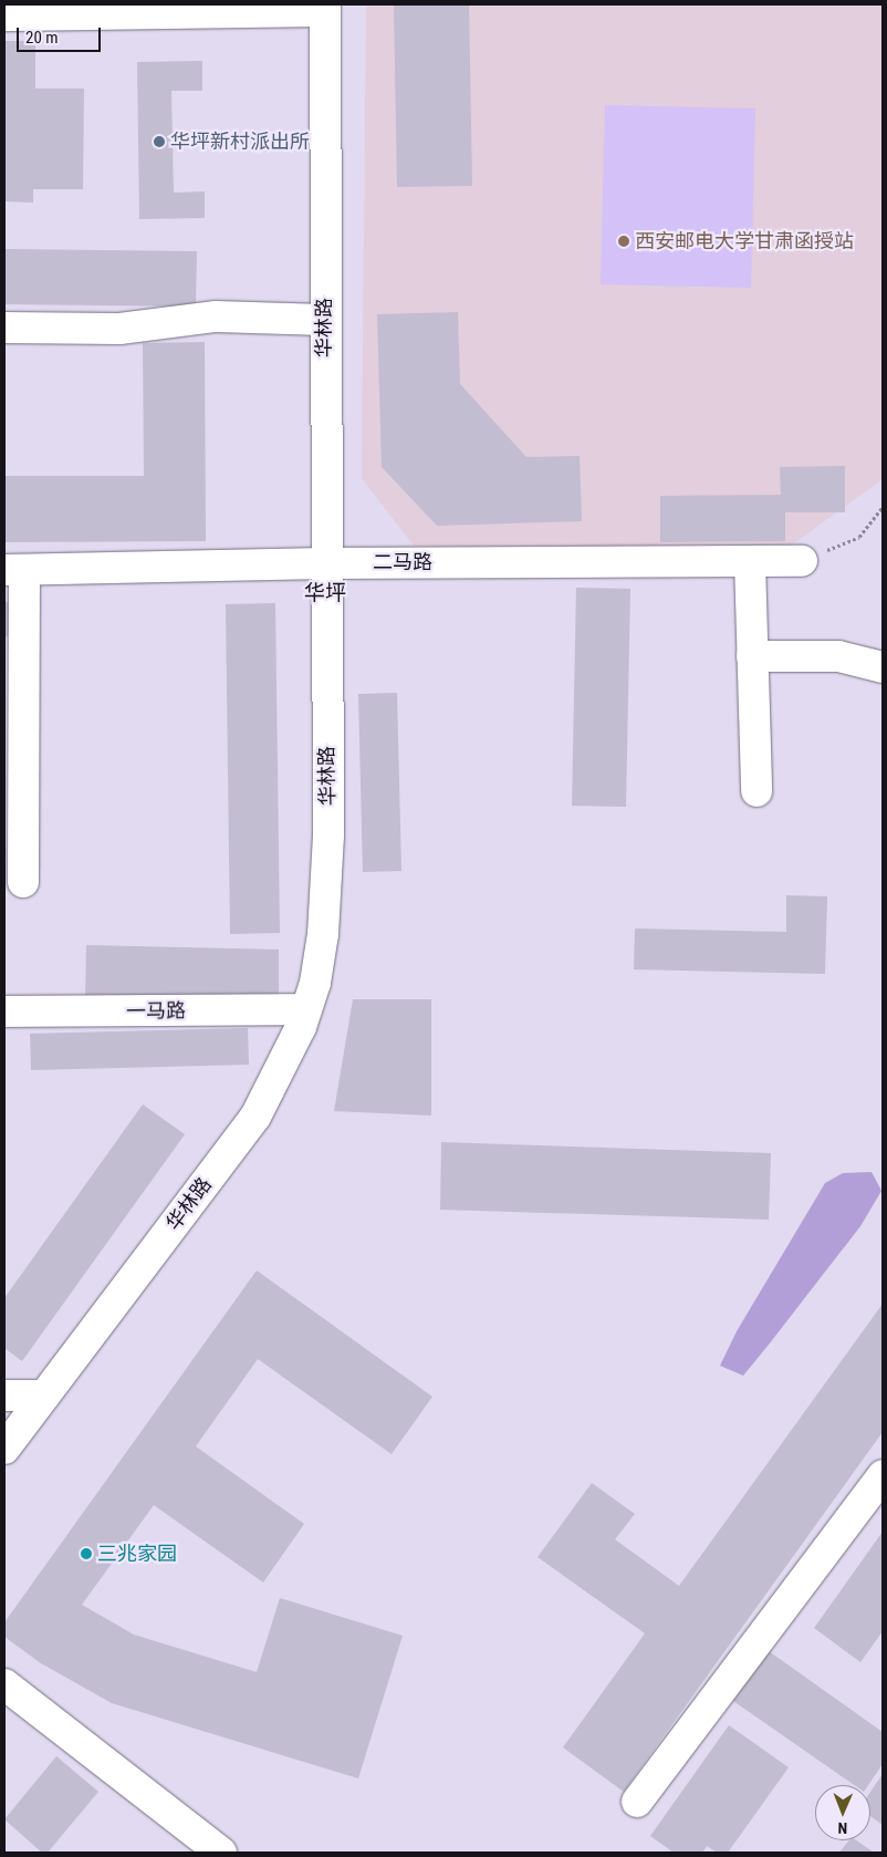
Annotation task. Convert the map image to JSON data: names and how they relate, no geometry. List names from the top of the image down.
{
  "streets": {
    "street": ["华林路", "二马路", "一马路"]
  },
  "crossings": [
    ["华林路", "二马路"],
    ["华林路", "一马路"]
  ],
  "districts": ["华坪"],
  "places": ["华坪新村派出所", "西安邮电大学甘肃函授站", "三兆家园"],
  "scale_bar": "20 m",
  "north": "bottom"
}
